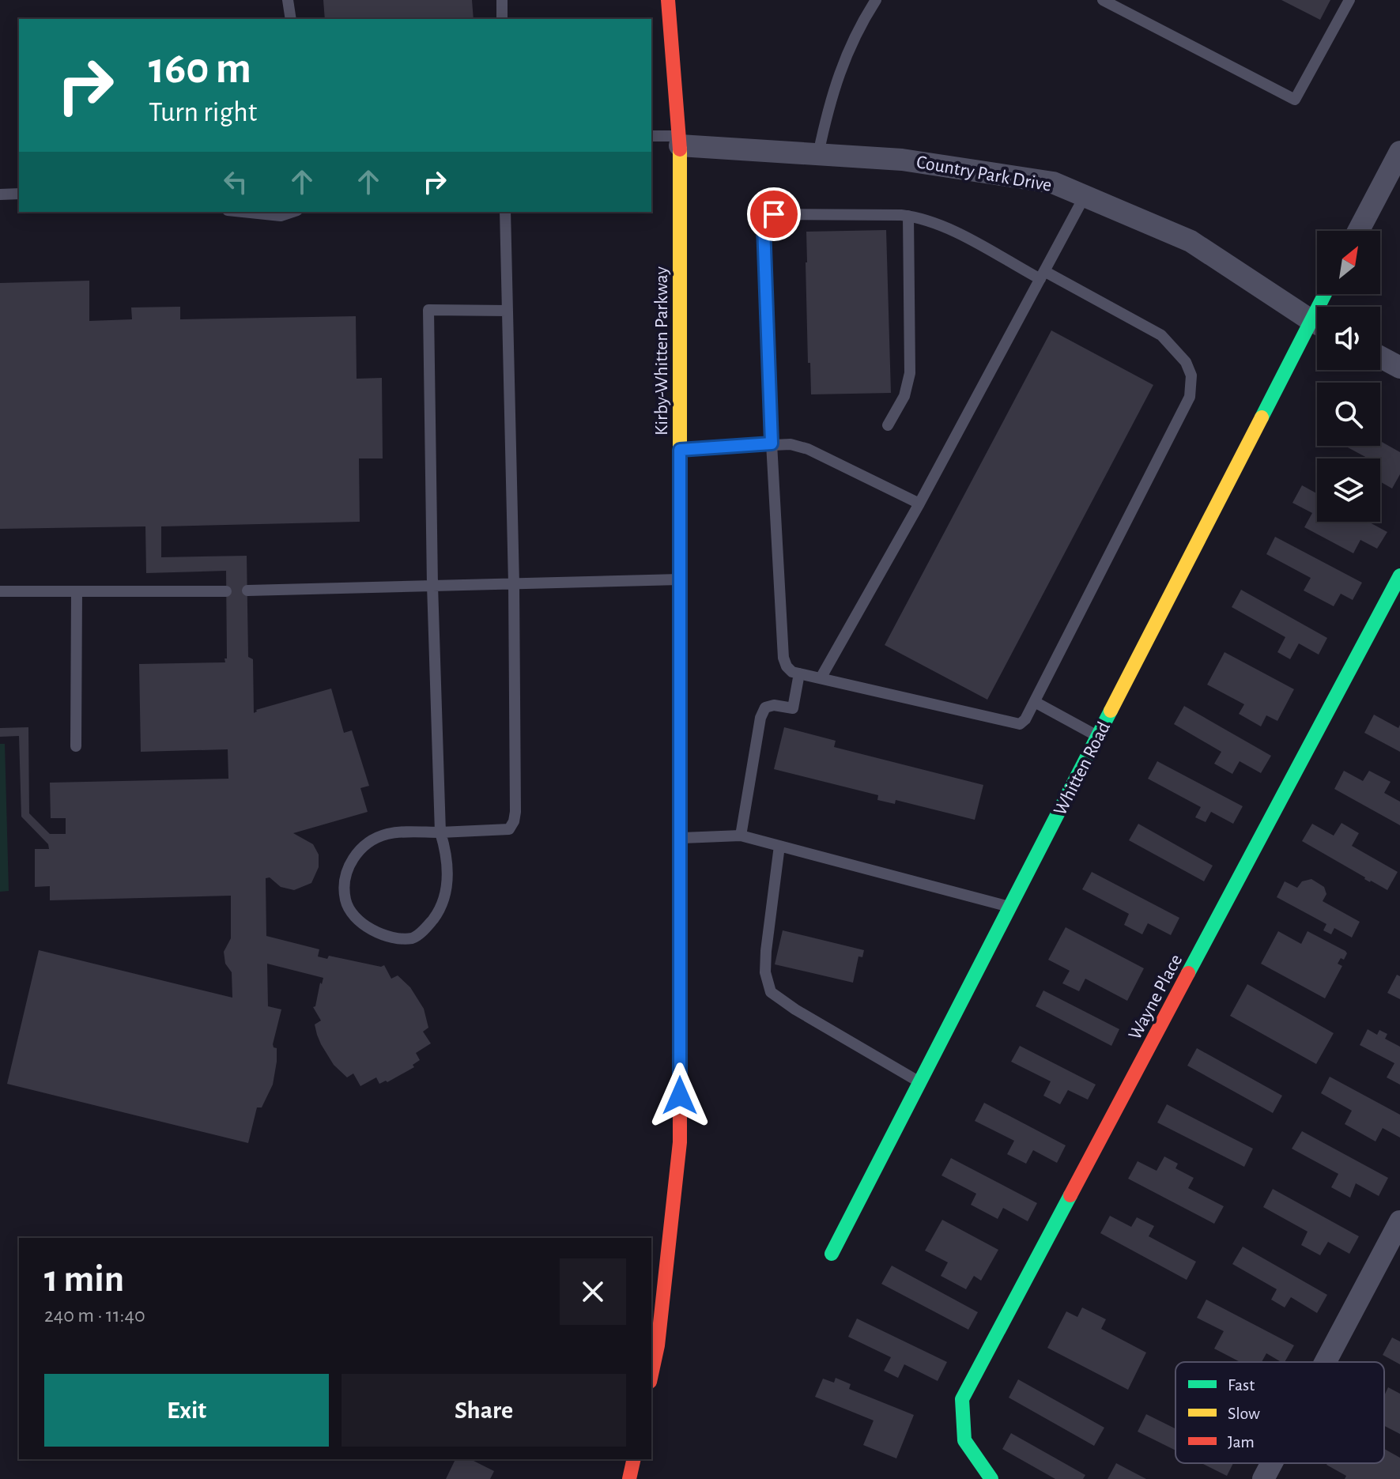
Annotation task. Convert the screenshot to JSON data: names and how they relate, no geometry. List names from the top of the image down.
{
  "streets": {
    "street": [
      "Country Park Drive",
      "Kirby-Whitten Parkway",
      "Whitten Road",
      "Wayne Place"
    ]
  },
  "crossings": [
    ["Country Park Drive", "Kirby-Whitten Parkway"]
  ],
  "legend": ["Fast", "Slow", "Jam"],
  "north": "top right",
  "page": {
    "turn": ["160 m", "Turn right"],
    "heading": ["1 min", "240 m · 11:40"],
    "buttons": ["Exit", "Share"]
  }
}
